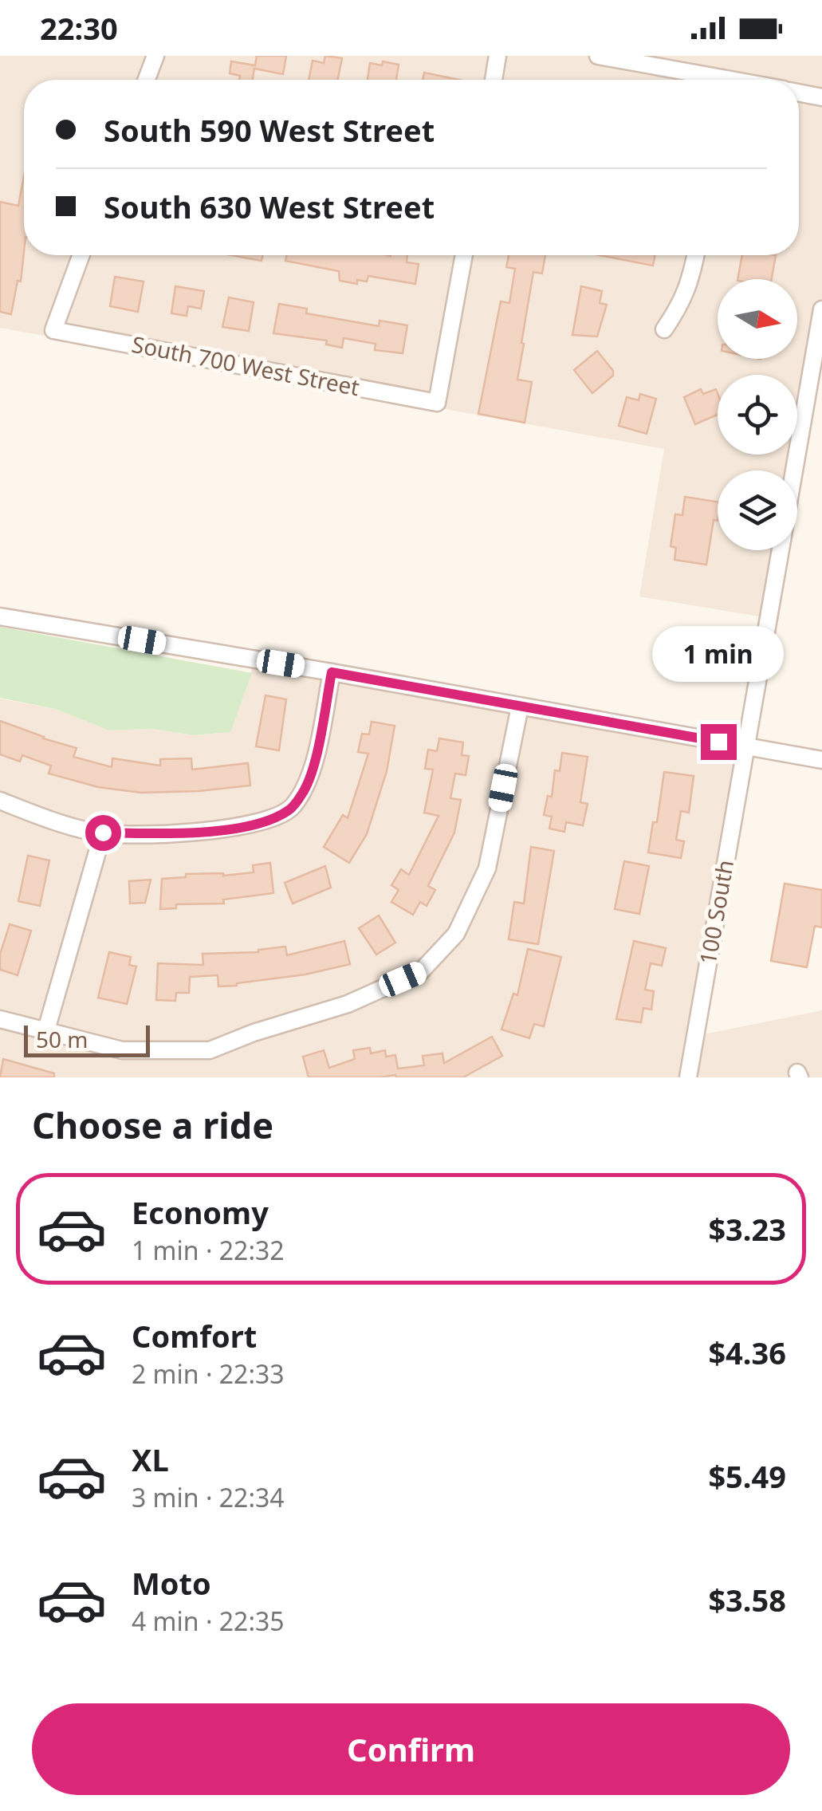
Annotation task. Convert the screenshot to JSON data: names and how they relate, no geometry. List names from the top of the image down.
{
  "streets": {
    "street": ["South 700 West Street", "100 South"]
  },
  "scale_bar": "50 m",
  "north": "right",
  "page": {
    "status": "22:30",
    "banner": ["South 590 West Street", "South 630 West Street"],
    "bubble": "1 min",
    "scale": "50 m",
    "heading": "Choose a ride",
    "list": [
      {
        "name": "Economy",
        "note": "1 min · 22:32",
        "value": "$3.23"
      },
      {
        "name": "Comfort",
        "note": "2 min · 22:33",
        "value": "$4.36"
      },
      {
        "name": "XL",
        "note": "3 min · 22:34",
        "value": "$5.49"
      },
      {
        "name": "Moto",
        "note": "4 min · 22:35",
        "value": "$3.58"
      }
    ],
    "buttons": "Confirm"
  }
}
